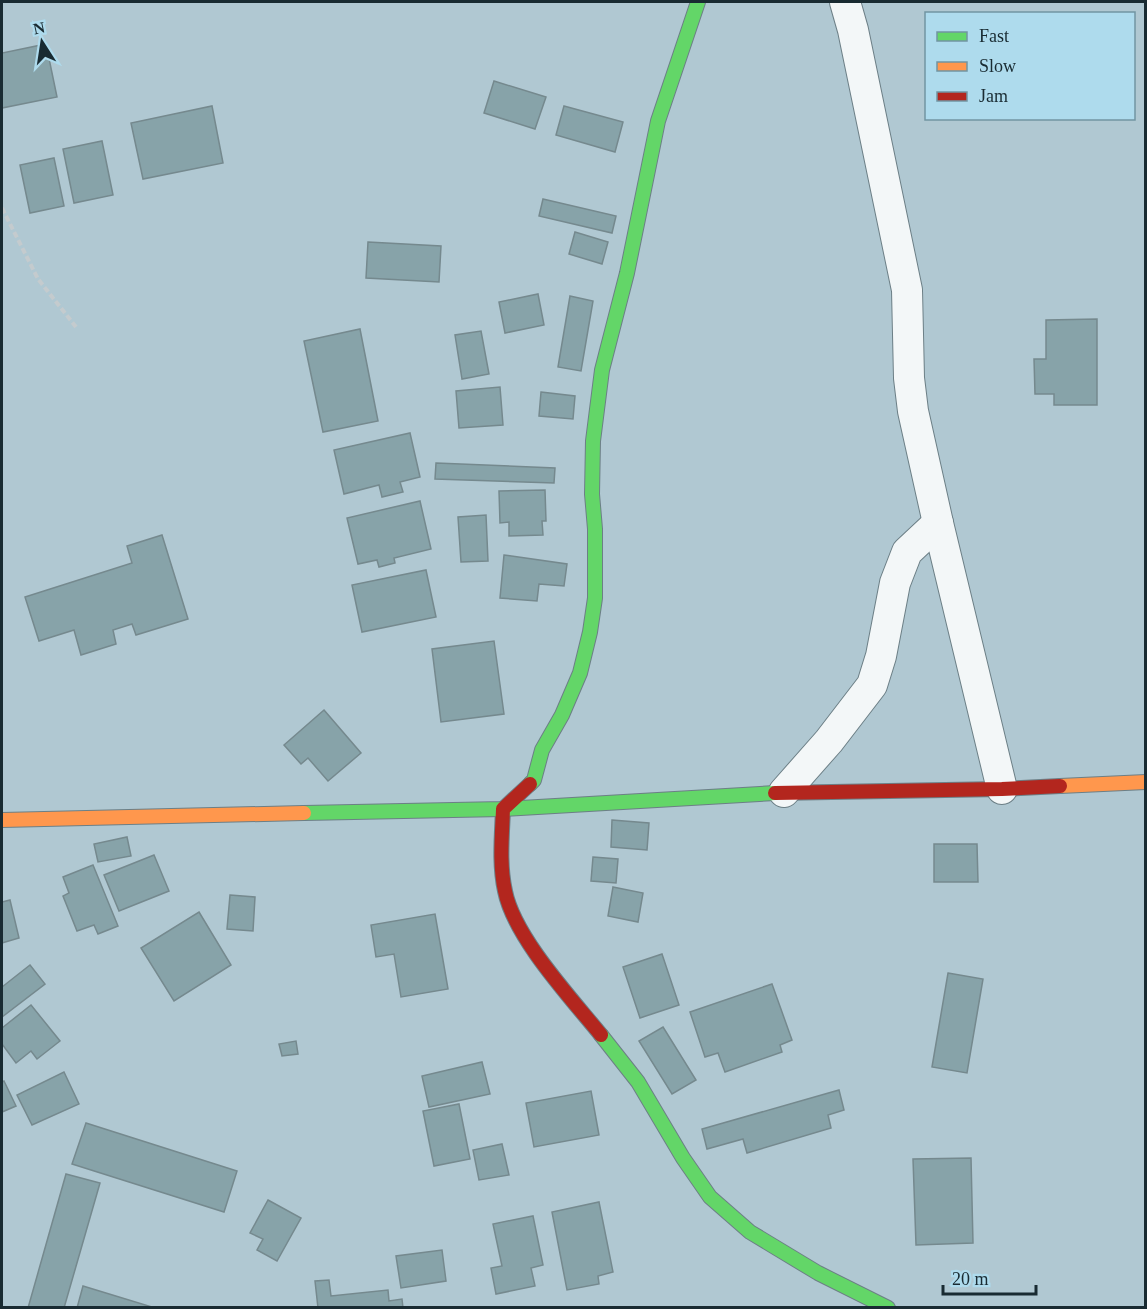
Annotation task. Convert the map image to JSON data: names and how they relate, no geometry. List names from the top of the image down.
{
  "legend": ["Fast", "Slow", "Jam"],
  "scale_bar": "20 m",
  "north": "top"
}
